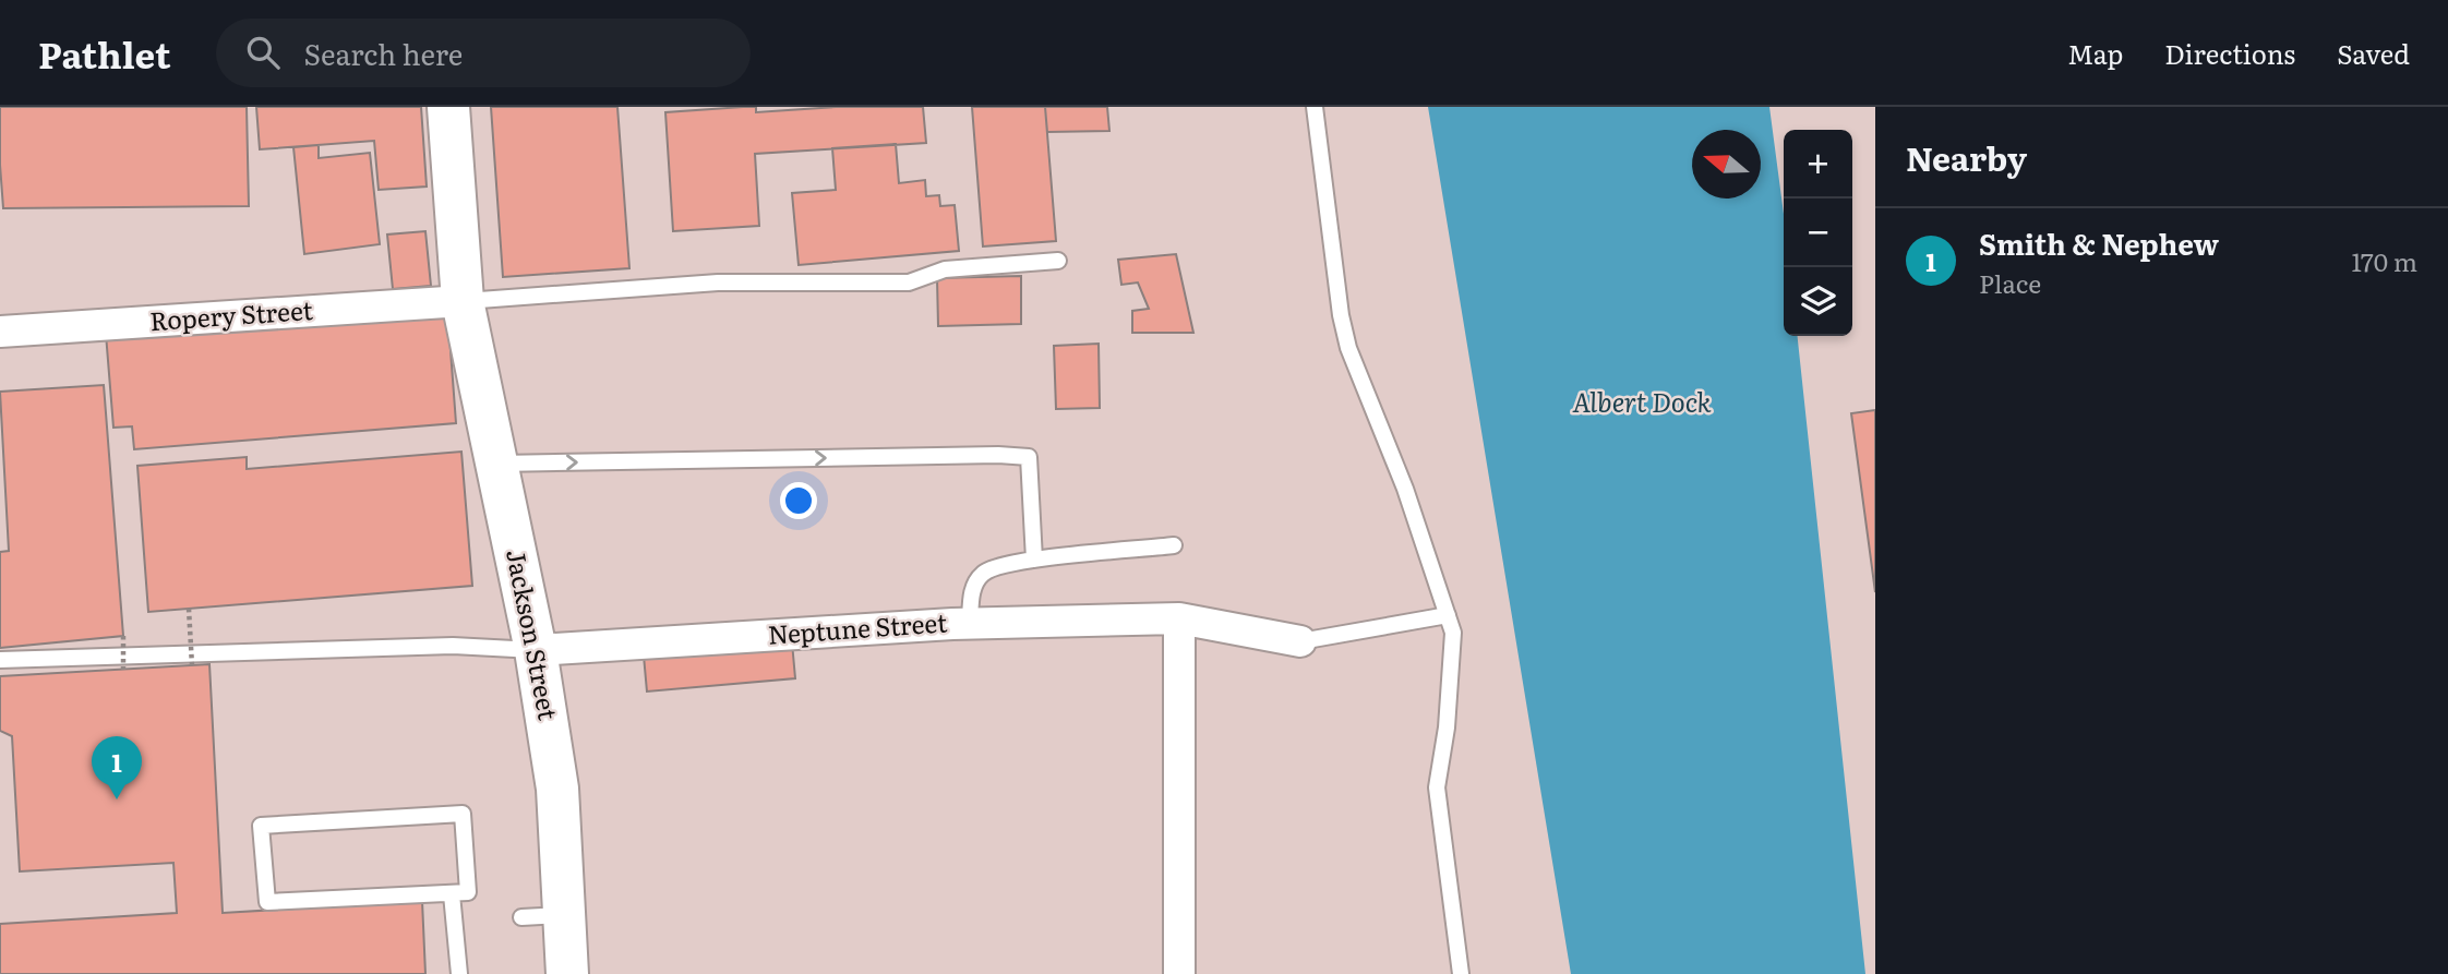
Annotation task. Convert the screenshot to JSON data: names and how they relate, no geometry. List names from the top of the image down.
{
  "streets": {
    "street": ["Ropery Street", "Neptune Street", "Jackson Street"]
  },
  "crossings": [
    ["Ropery Street", "Jackson Street"],
    ["Neptune Street", "Jackson Street"]
  ],
  "water": ["Albert Dock"],
  "north": "left",
  "page": {
    "header": "Pathlet",
    "search": "Search here",
    "nav": ["Map", "Directions", "Saved"],
    "heading": "Nearby",
    "map_buttons": ["+", "−"],
    "list": [
      {
        "mark": "1",
        "name": "Smith & Nephew",
        "note": "Place",
        "value": "170 m"
      }
    ],
    "pins": "1"
  }
}
